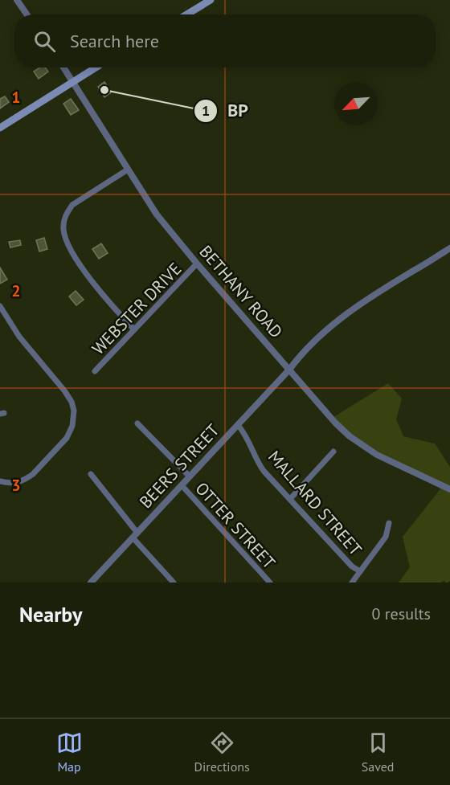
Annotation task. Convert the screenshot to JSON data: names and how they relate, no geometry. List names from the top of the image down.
{
  "streets": {
    "street": [
      "BETHANY ROAD",
      "WEBSTER DRIVE",
      "BEERS STREET",
      "MALLARD STREET",
      "OTTER STREET"
    ]
  },
  "crossings": [
    ["BETHANY ROAD", "WEBSTER DRIVE"],
    ["BETHANY ROAD", "BEERS STREET"],
    ["BEERS STREET", "MALLARD STREET"],
    ["BEERS STREET", "OTTER STREET"]
  ],
  "places": ["BP"],
  "north": "bottom left",
  "page": {
    "search": "Search here",
    "heading": ["Nearby", "0 results"],
    "nav": ["Map", "Directions", "Saved"]
  },
  "grid": {
    "rows": ["1", "2", "3"]
  }
}
